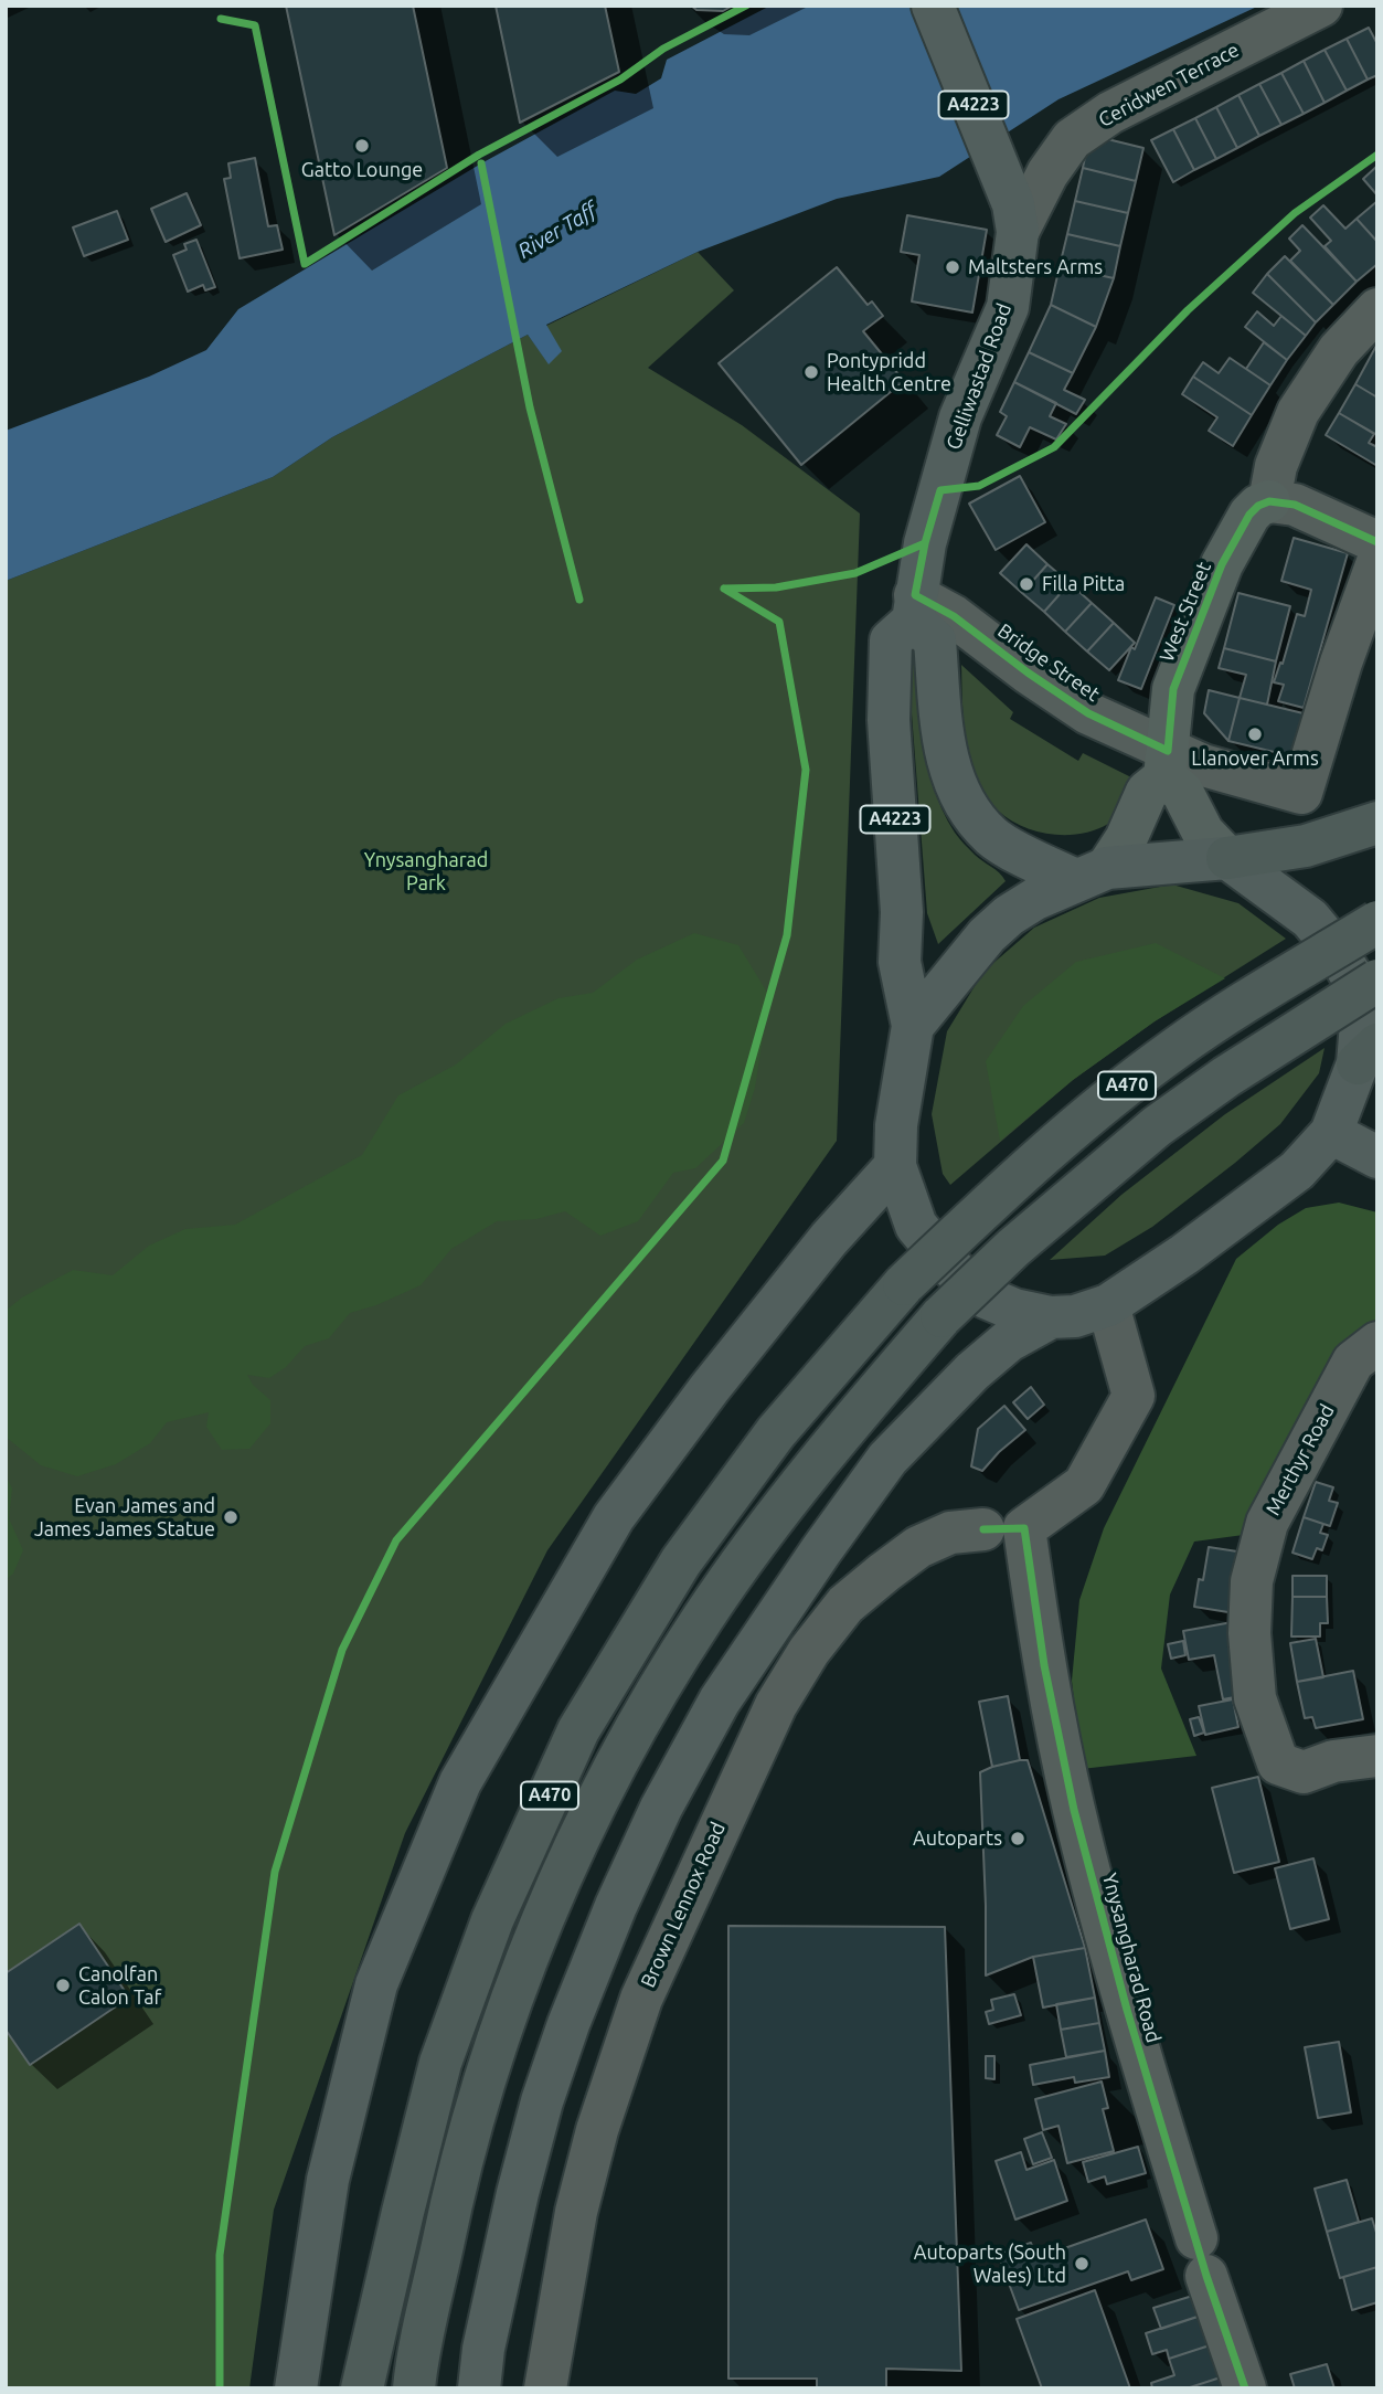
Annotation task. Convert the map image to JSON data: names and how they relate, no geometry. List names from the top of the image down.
{
  "streets": {
    "highway": ["A470"],
    "main road": ["A4223", "Gelliwastad Road"],
    "street": [
      "Ceridwen Terrace",
      "West Street",
      "Bridge Street",
      "Merthyr Road",
      "Brown Lennox Road",
      "Ynysangharad Road"
    ]
  },
  "crossings": [
    ["Ceridwen Terrace", "Gelliwastad Road"],
    ["A4223", "Gelliwastad Road"],
    ["A4223", "Bridge Street"],
    ["Gelliwastad Road", "Bridge Street"],
    ["West Street", "Bridge Street"],
    ["Brown Lennox Road", "Ynysangharad Road"]
  ],
  "water": ["River Taff"],
  "parks": ["Ynysangharad Park"],
  "places": [
    "Gatto Lounge",
    "Maltsters Arms",
    "Pontypridd Health Centre",
    "Filla Pitta",
    "Llanover Arms",
    "Evan James and James James Statue",
    "Autoparts",
    "Canolfan Calon Taf",
    "Autoparts (South Wales) Ltd"
  ]
}
